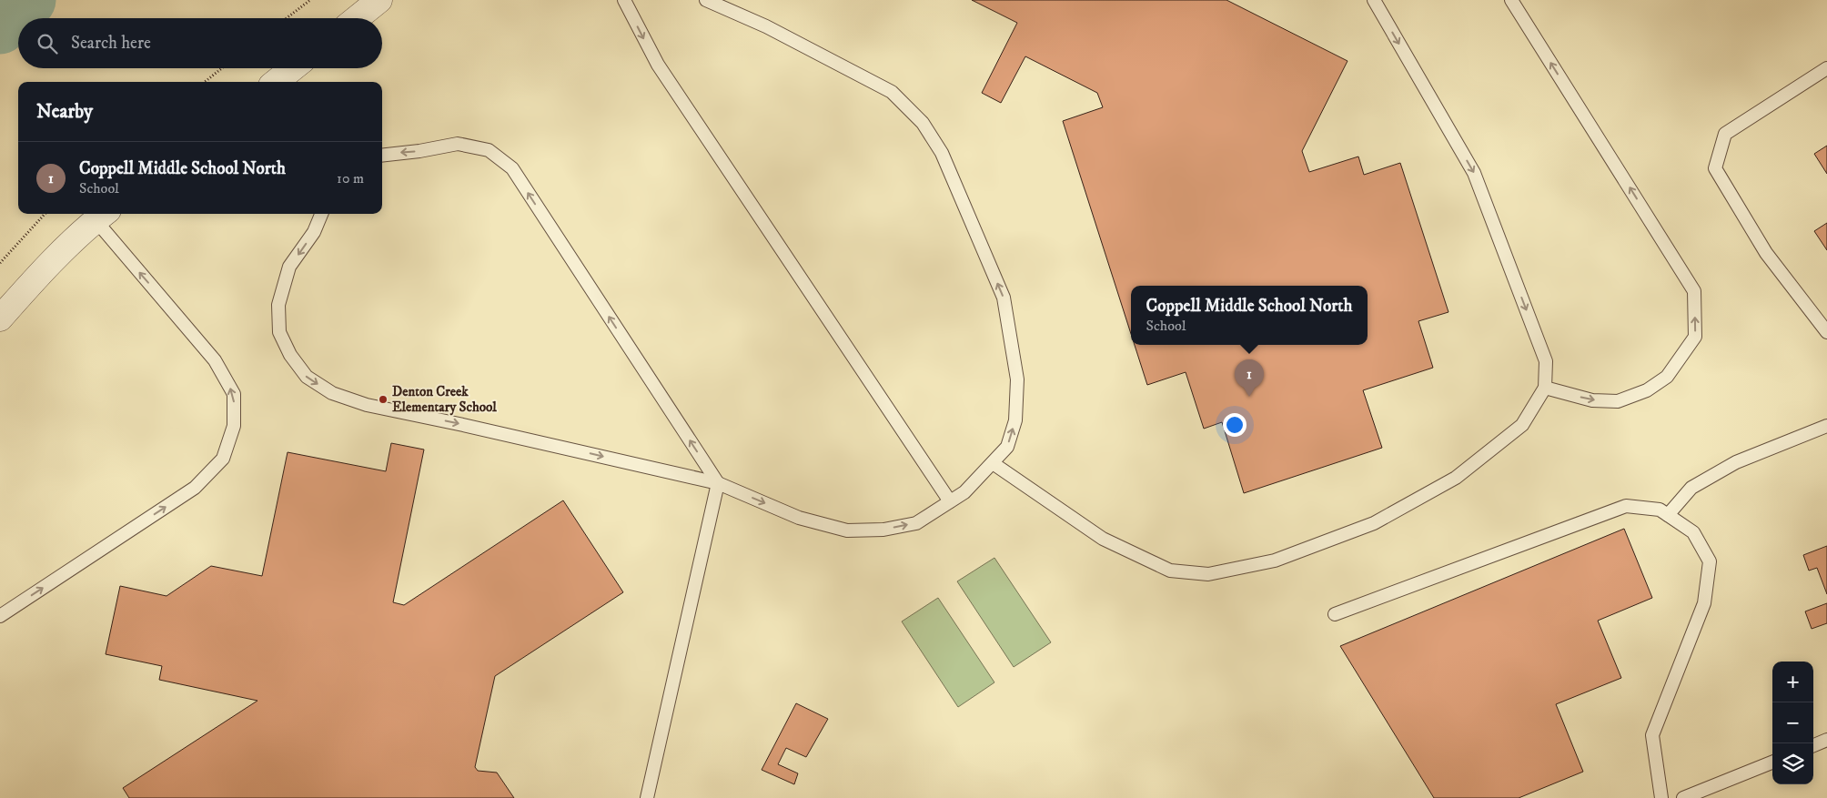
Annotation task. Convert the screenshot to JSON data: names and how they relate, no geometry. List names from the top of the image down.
{
  "places": ["Denton Creek Elementary School"],
  "page": {
    "search": "Search here",
    "heading": "Nearby",
    "list": [
      {
        "mark": "1",
        "name": "Coppell Middle School North",
        "note": "School",
        "value": "10 m"
      }
    ],
    "popup": ["Coppell Middle School North", "School"],
    "pins": "1",
    "map_buttons": ["+", "−"]
  }
}
